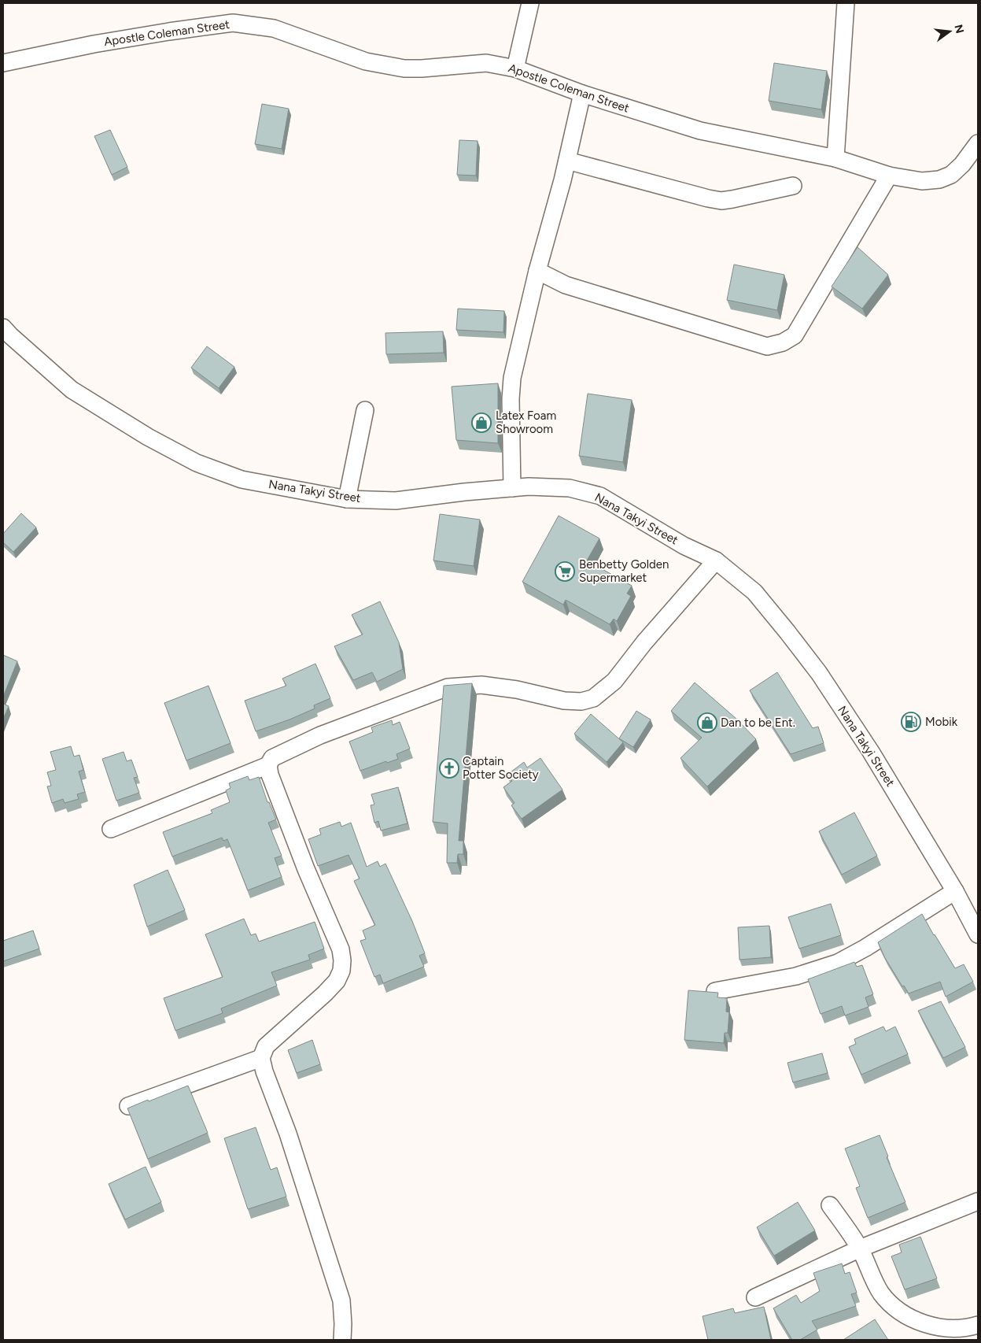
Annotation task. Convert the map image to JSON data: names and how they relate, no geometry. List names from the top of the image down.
{
  "streets": {
    "street": ["Apostle Coleman Street", "Nana Takyi Street"]
  },
  "places": {
    "shop": ["Latex Foam Showroom", "Dan to be Ent."],
    "supermarket": ["Benbetty Golden Supermarket"],
    "fuel station": ["Mobik"],
    "church": ["Captain Potter Society"]
  },
  "north": "right"
}
